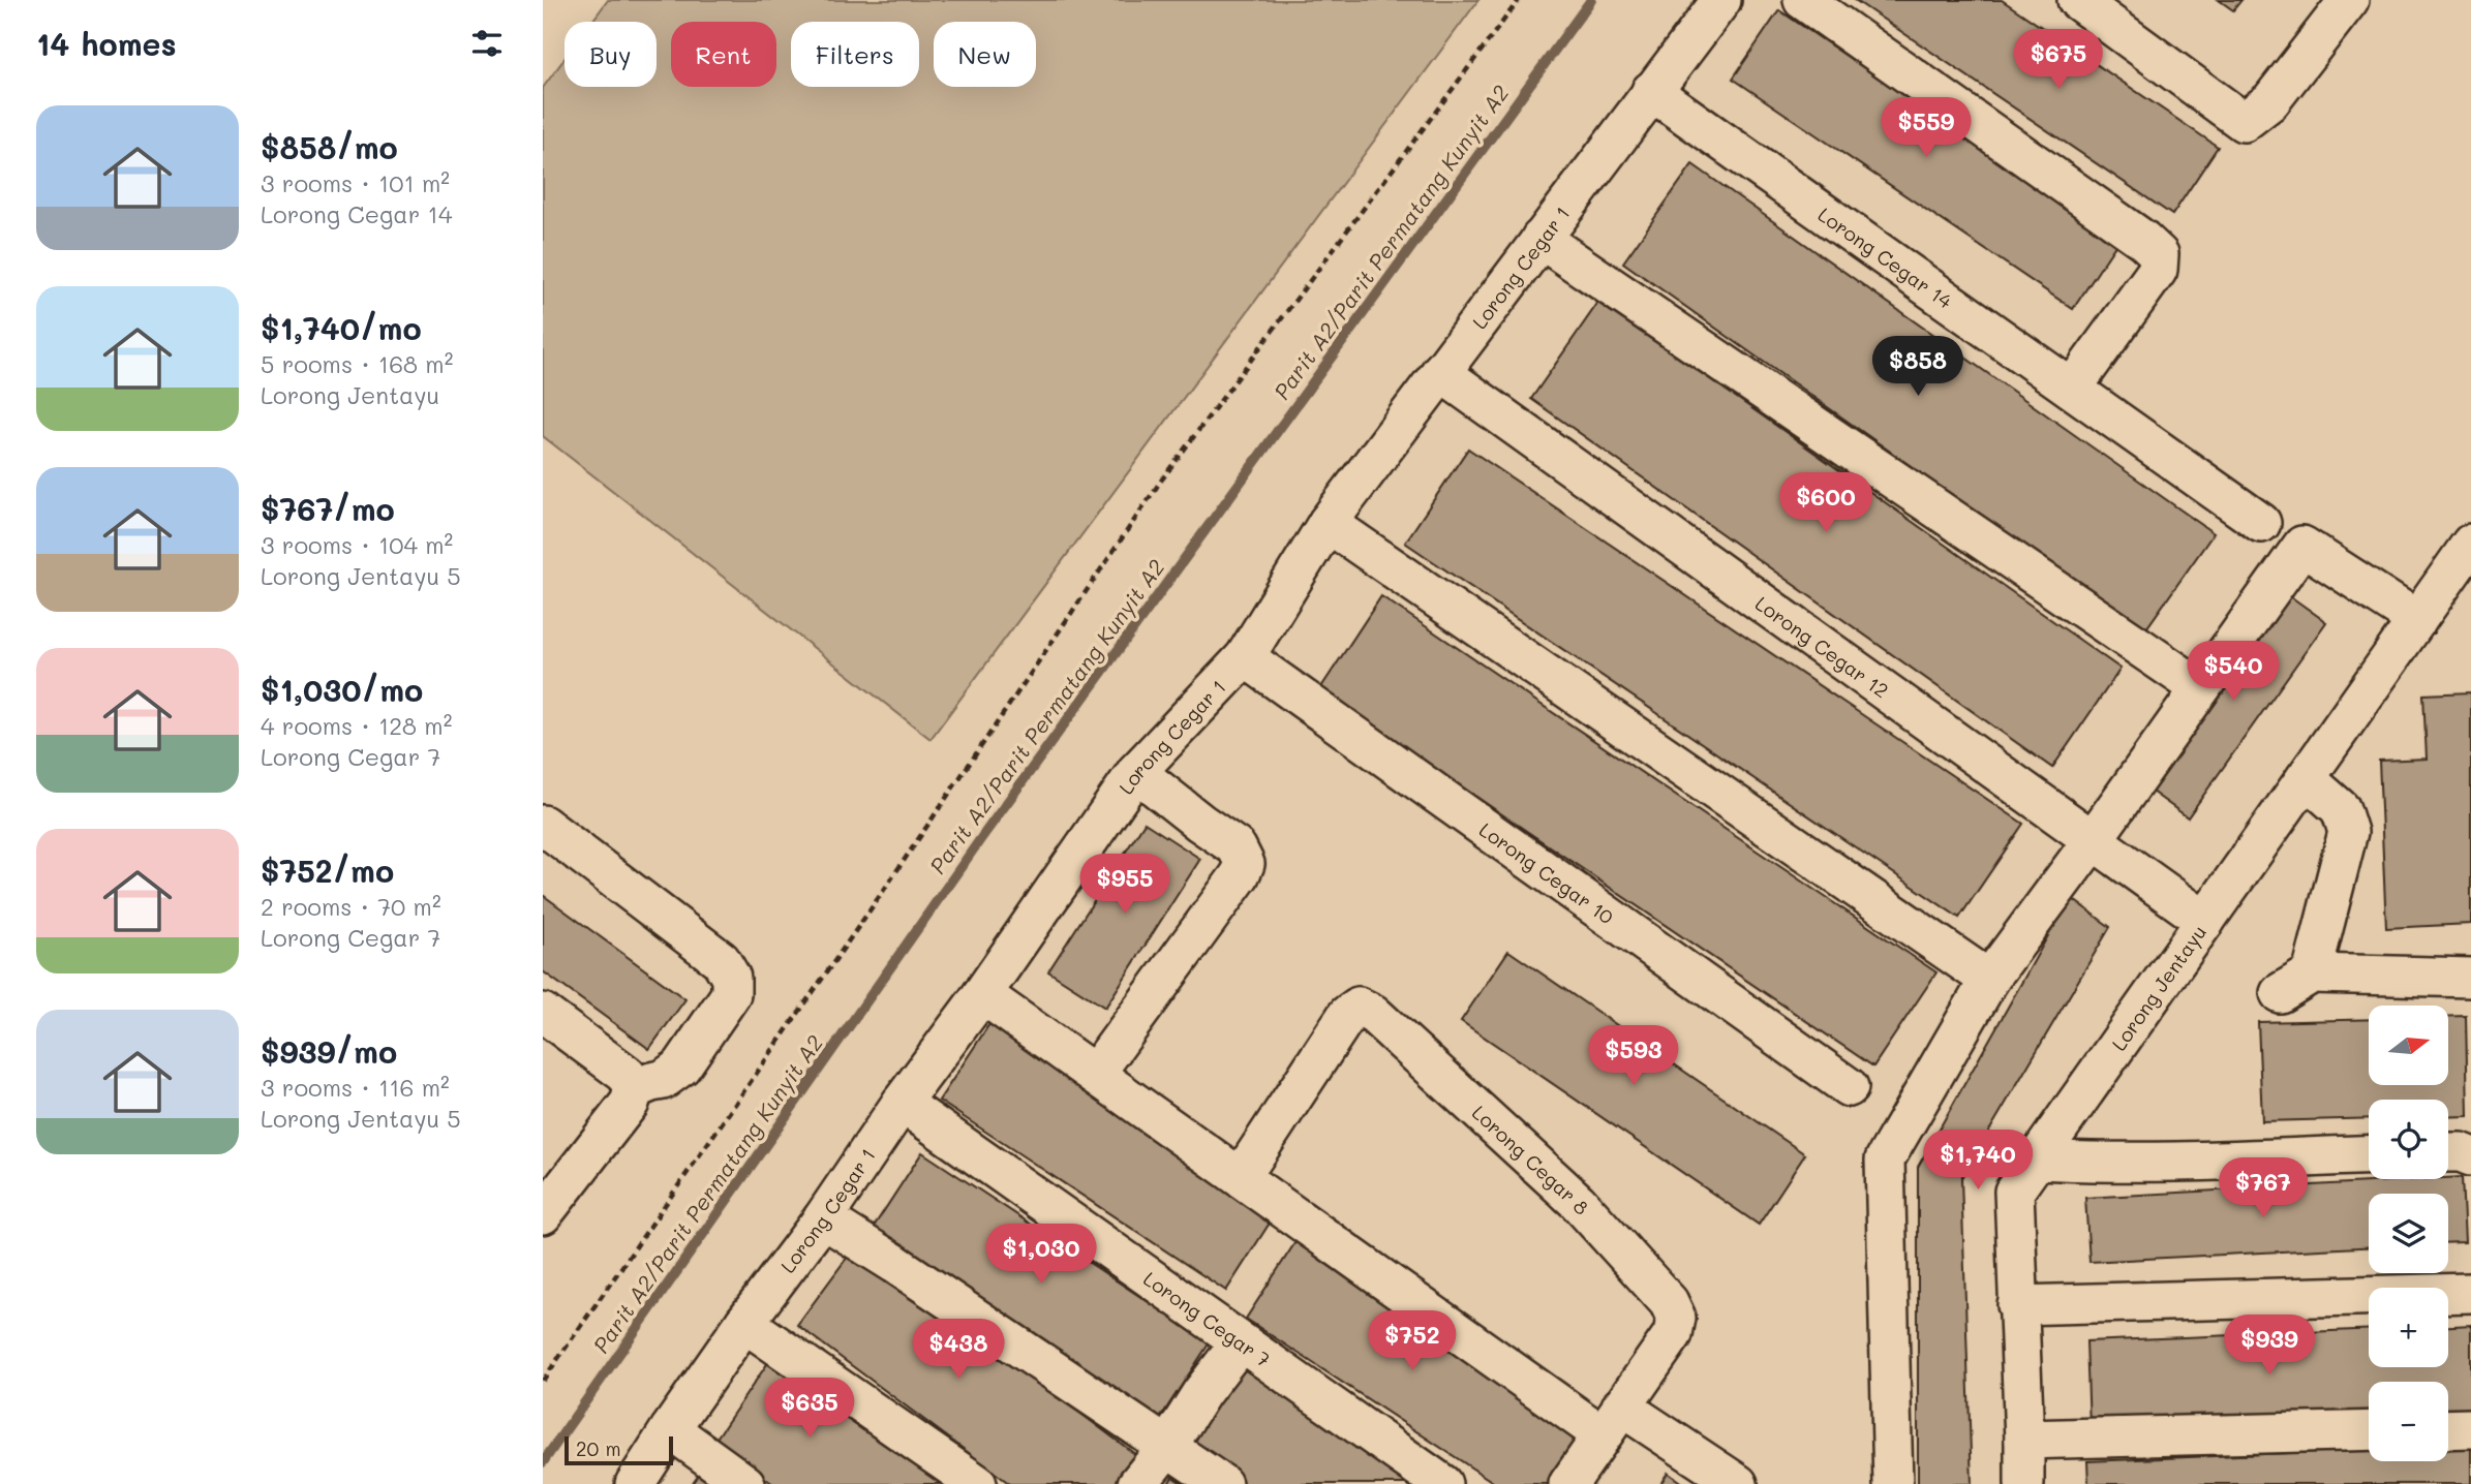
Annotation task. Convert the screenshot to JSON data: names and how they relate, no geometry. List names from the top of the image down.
{
  "streets": {
    "street": [
      "Lorong Cegar 14",
      "Lorong Cegar 1",
      "Lorong Cegar 12",
      "Lorong Cegar 10",
      "Lorong Jentayu",
      "Lorong Cegar 8",
      "Lorong Cegar 7"
    ]
  },
  "crossings": [
    ["Lorong Cegar 14", "Lorong Cegar 1"],
    ["Lorong Cegar 1", "Lorong Cegar 12"],
    ["Lorong Cegar 1", "Lorong Cegar 10"],
    ["Lorong Cegar 1", "Lorong Cegar 7"],
    ["Lorong Cegar 12", "Lorong Jentayu"]
  ],
  "water": ["Parit A2/Parit Permatang Kunyit A2"],
  "scale_bar": "20 m",
  "north": "right",
  "page": {
    "heading": "14 homes",
    "chip": [
      "Buy",
      "Rent",
      "Filters",
      "New"
    ],
    "price": [
      "$675",
      "$559",
      "$858",
      "$600",
      "$540",
      "$955",
      "$593",
      "$1,740",
      "$767",
      "$1,030",
      "$752",
      "$939",
      "$438",
      "$635"
    ],
    "list": [
      {
        "name": "$858/mo",
        "note": "3 rooms · 101 m² · Lorong Cegar 14"
      },
      {
        "name": "$1,740/mo",
        "note": "5 rooms · 168 m² · Lorong Jentayu"
      },
      {
        "name": "$767/mo",
        "note": "3 rooms · 104 m² · Lorong Jentayu 5"
      },
      {
        "name": "$1,030/mo",
        "note": "4 rooms · 128 m² · Lorong Cegar 7"
      },
      {
        "name": "$752/mo",
        "note": "2 rooms · 70 m² · Lorong Cegar 7"
      },
      {
        "name": "$939/mo",
        "note": "3 rooms · 116 m² · Lorong Jentayu 5"
      }
    ],
    "map_buttons": ["+", "−"],
    "scale": "20 m"
  }
}
